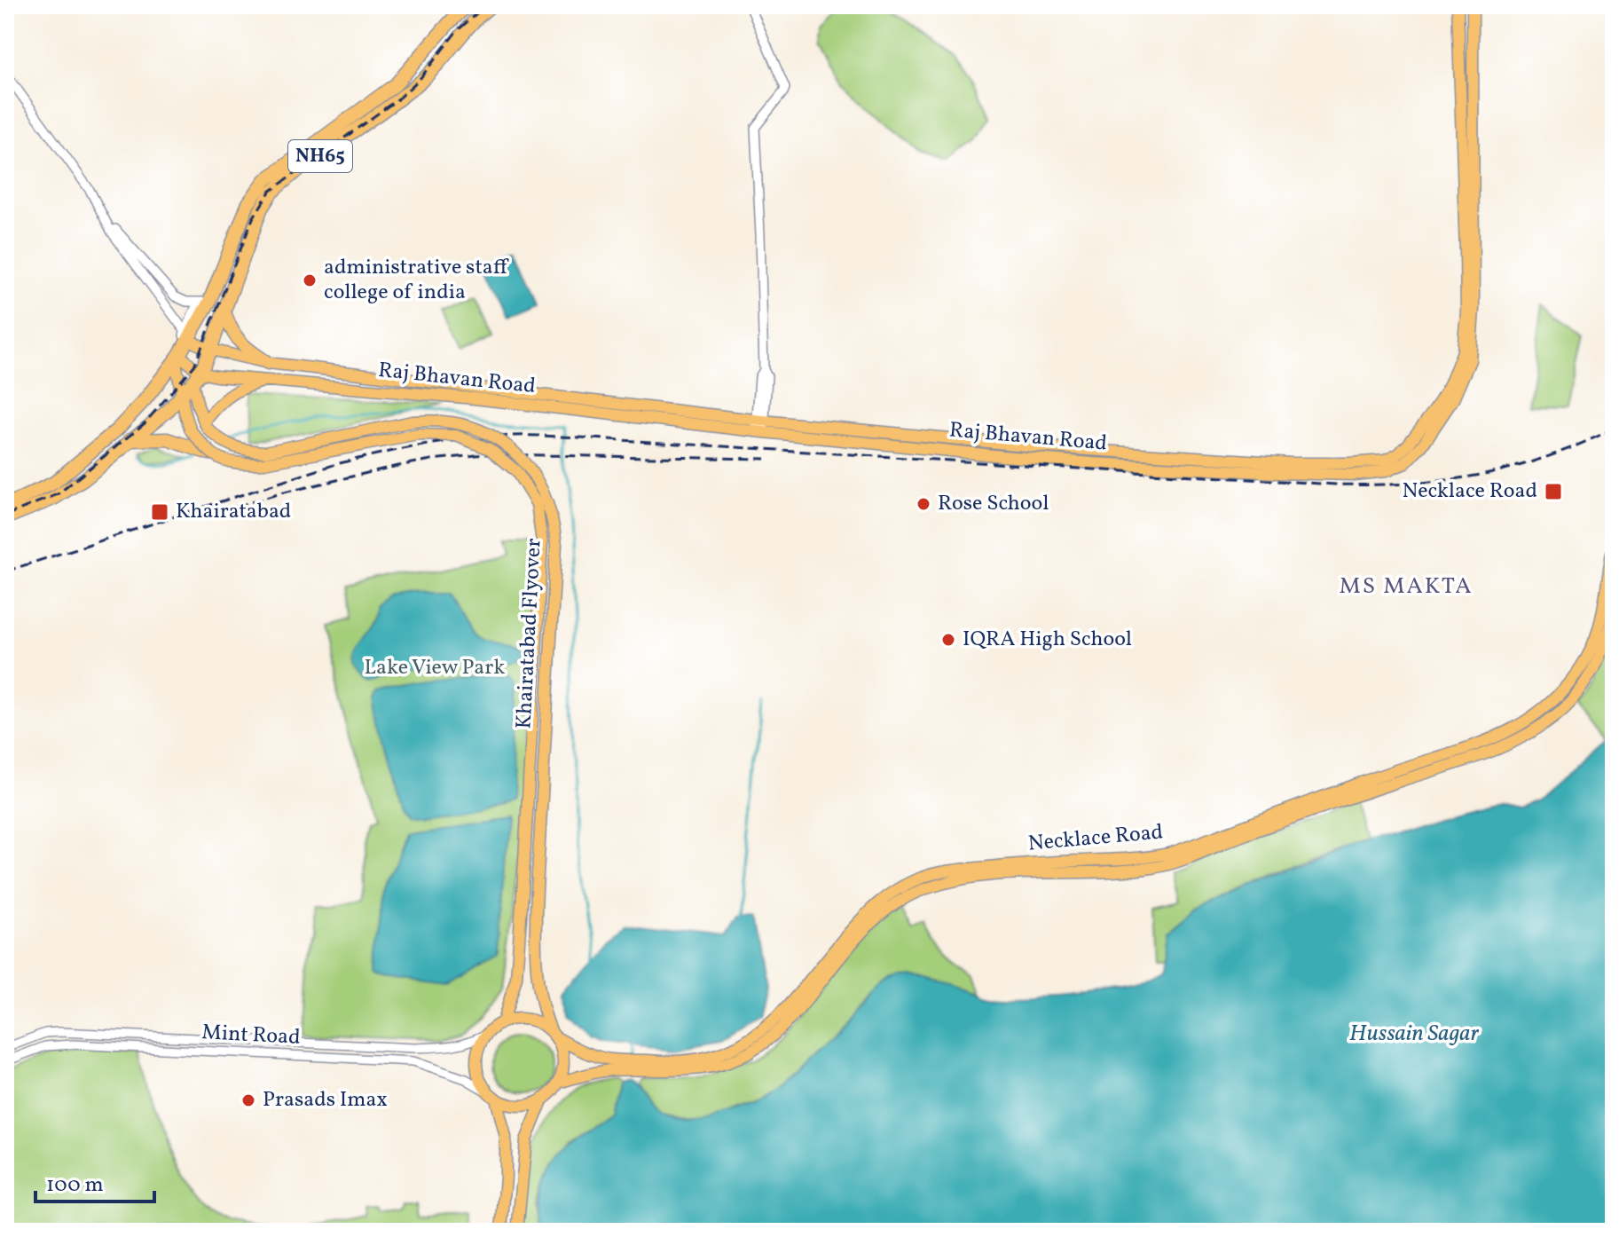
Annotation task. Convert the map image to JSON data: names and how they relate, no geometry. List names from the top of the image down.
{
  "streets": {
    "highway": ["NH65"],
    "main road": ["Raj Bhavan Road", "Khairatabad Flyover", "Necklace Road"],
    "street": ["Mint Road"]
  },
  "crossings": [
    ["NH65", "Raj Bhavan Road"],
    ["Khairatabad Flyover", "Necklace Road"],
    ["Khairatabad Flyover", "Mint Road"],
    ["Necklace Road", "Mint Road"]
  ],
  "districts": ["MS MAKTA"],
  "water": ["Hussain Sagar"],
  "parks": ["Lake View Park"],
  "places": {
    "other": [
      "administrative staff college of india",
      "Rose School",
      "IQRA High School",
      "Prasads Imax"
    ],
    "transit": ["Necklace Road", "Khairatabad"]
  },
  "scale_bar": "100 m"
}
